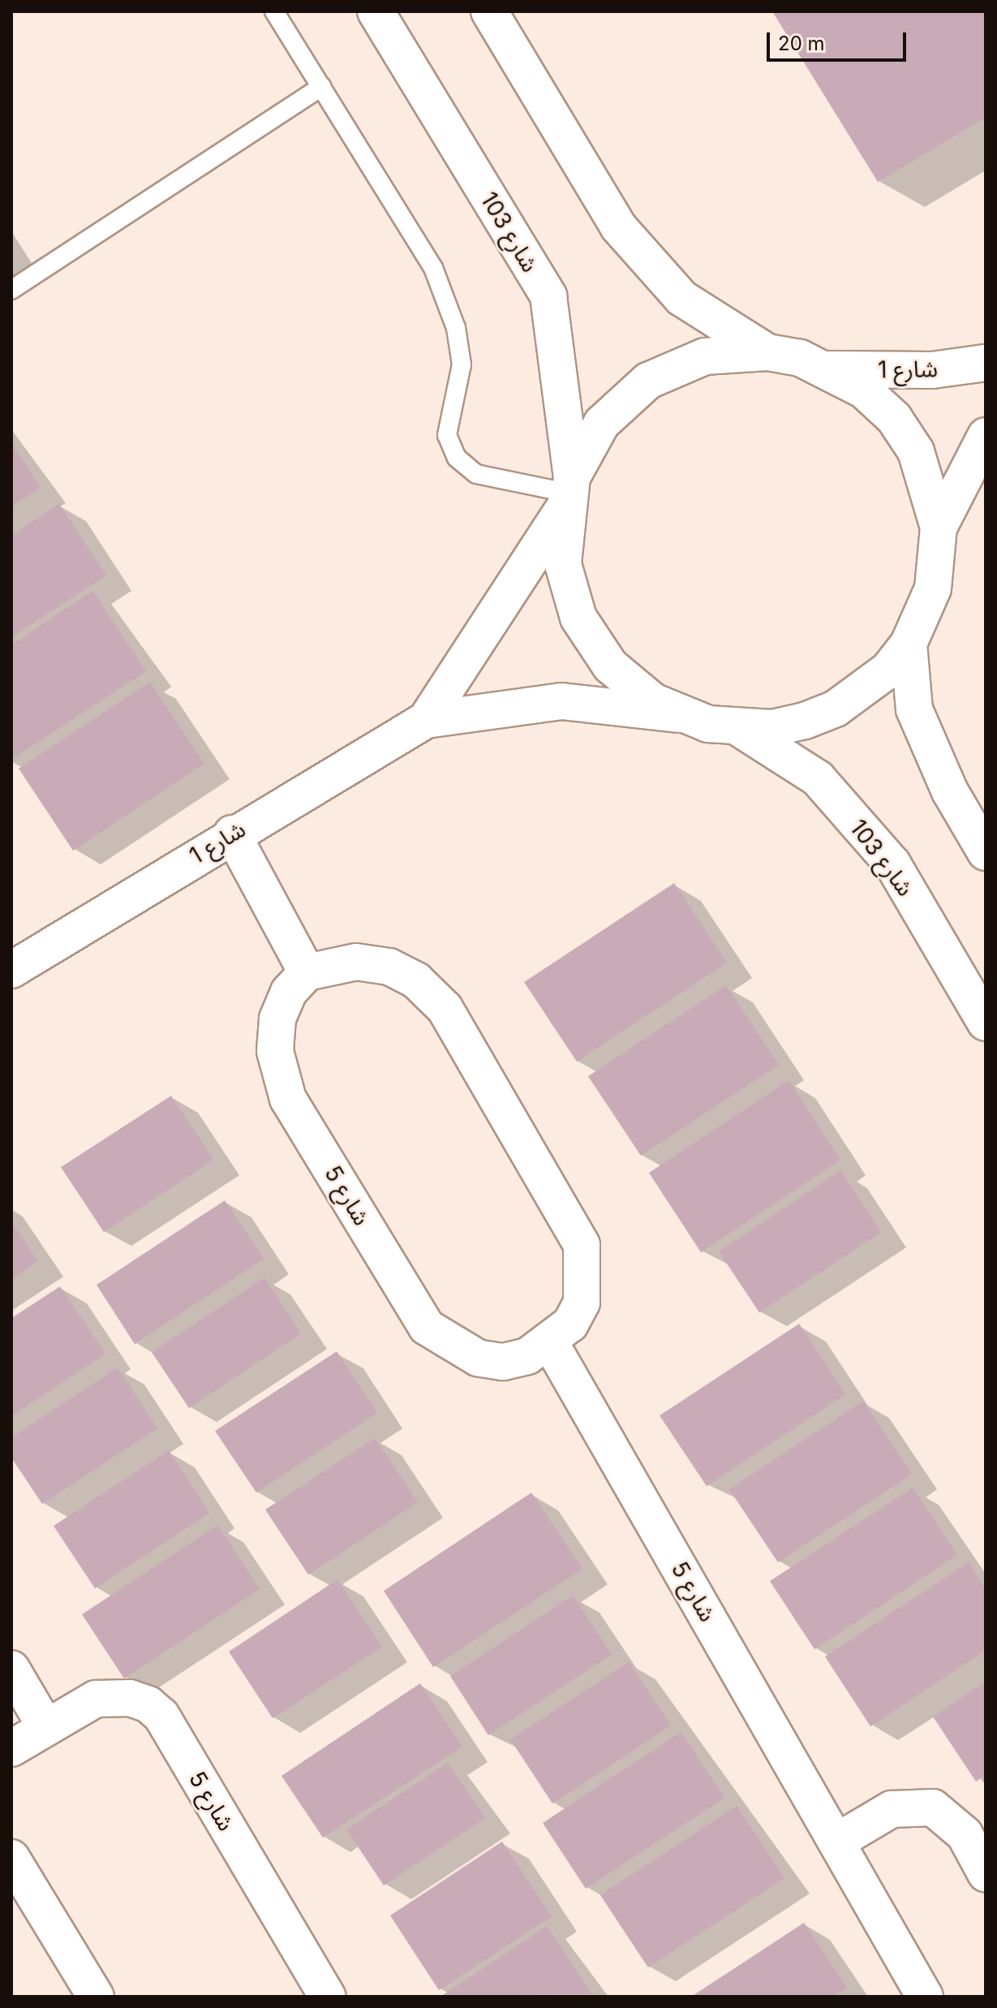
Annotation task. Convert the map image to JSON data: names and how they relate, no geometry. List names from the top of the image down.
{
  "streets": {
    "street": ["شارع 103", "شارع 1", "شارع 5"]
  },
  "crossings": [
    ["شارع 103", "شارع 1"]
  ],
  "scale_bar": "20 m"
}
